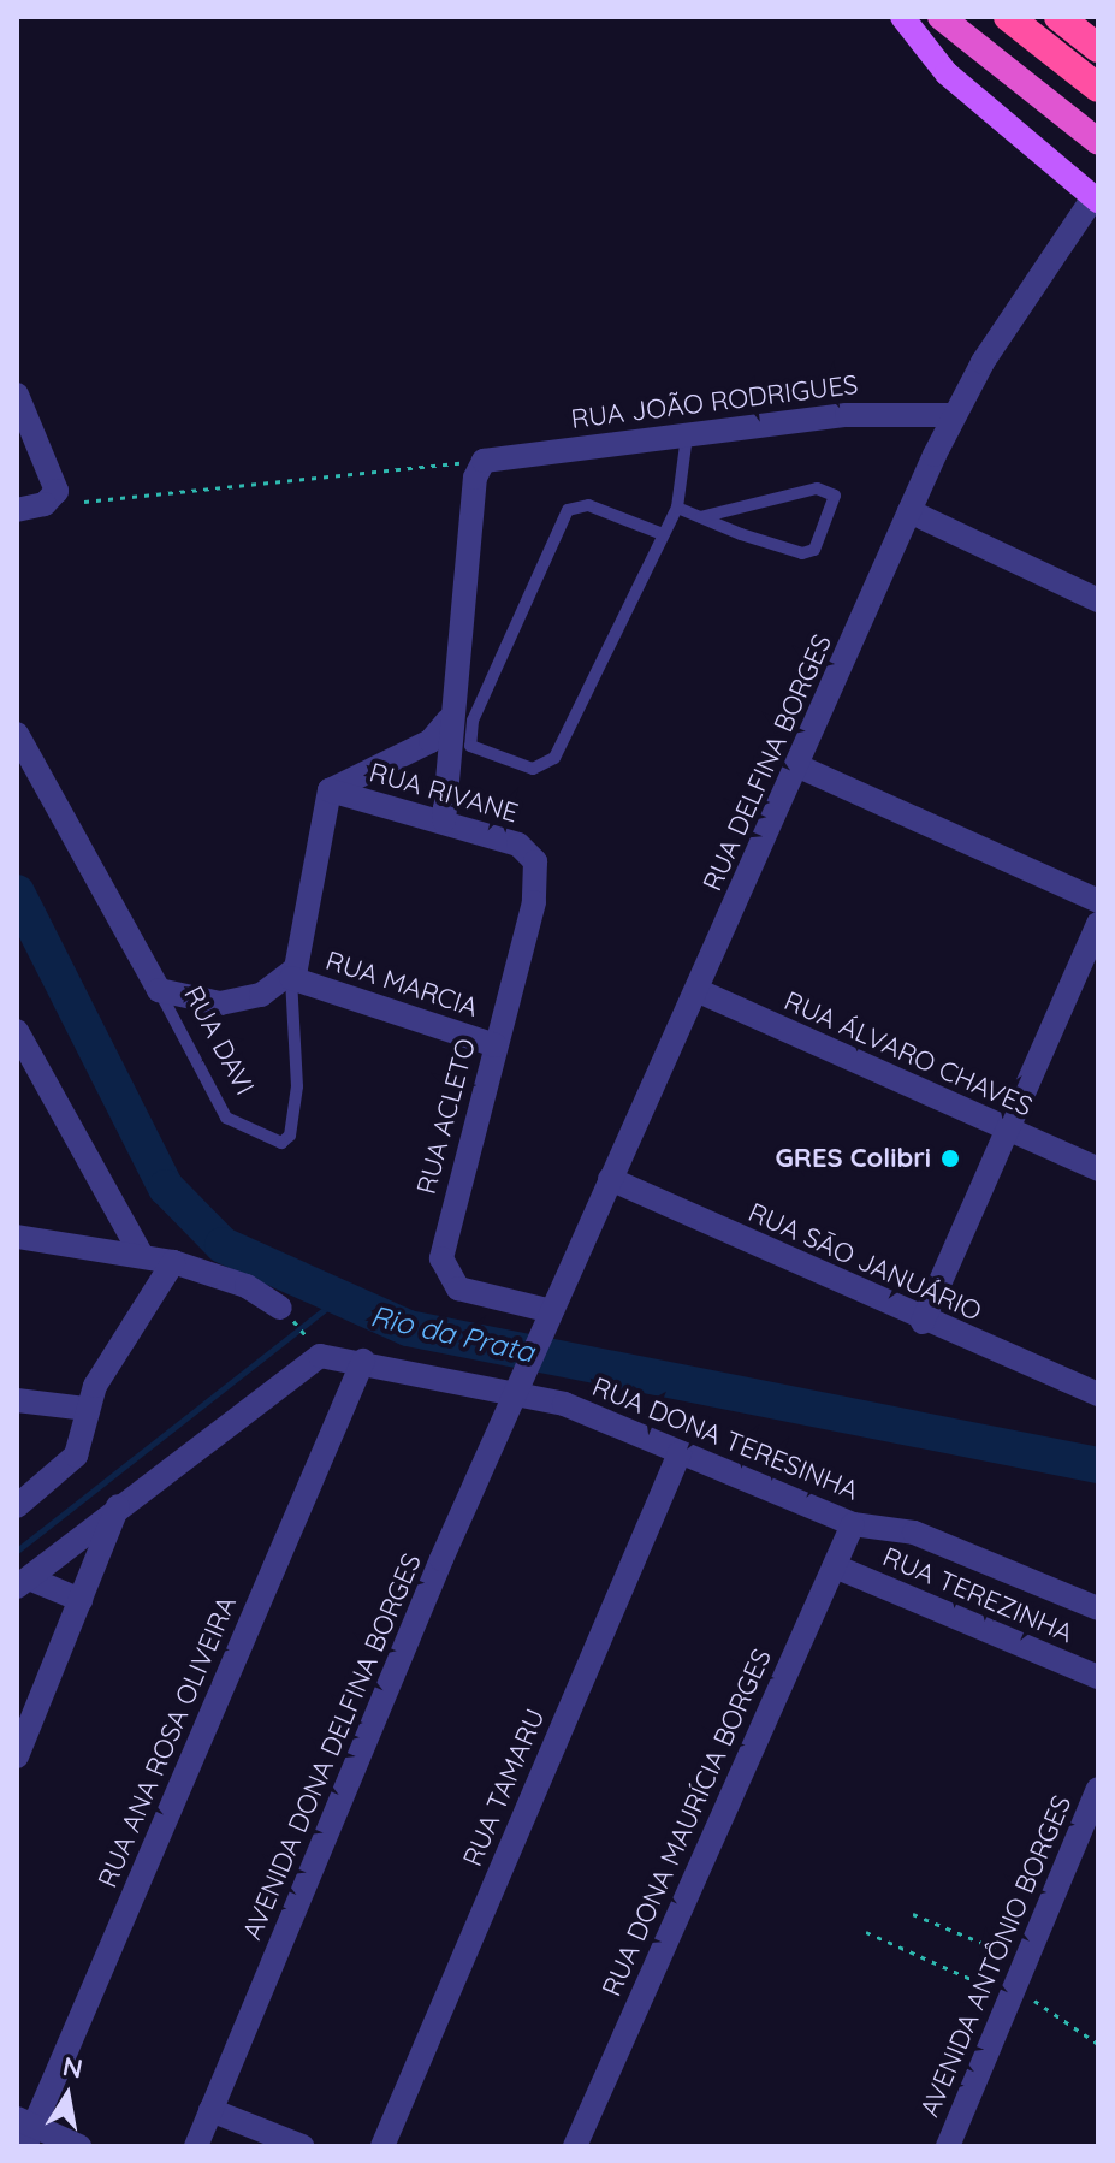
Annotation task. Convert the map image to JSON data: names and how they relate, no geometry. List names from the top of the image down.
{
  "streets": {
    "street": [
      "RUA JOÃO RODRIGUES",
      "RUA DELFINA BORGES",
      "RUA RIVANE",
      "RUA MARCIA",
      "RUA DAVI",
      "RUA ÁLVARO CHAVES",
      "RUA ACLETO",
      "RUA SĀO JANUÁRIO",
      "RUA DONA TERESINHA",
      "RUA TEREZINHA",
      "RUA ANA ROSA OLIVEIRA",
      "AVENIDA DONA DELFINA BORGES",
      "RUA TAMARU",
      "RUA DONA MAURÍCIA BORGES",
      "AVENIDA ANTÔNIO BORGES"
    ]
  },
  "crossings": [
    ["RUA JOÃO RODRIGUES", "RUA DELFINA BORGES"],
    ["RUA DELFINA BORGES", "RUA ÁLVARO CHAVES"],
    ["RUA DELFINA BORGES", "RUA ACLETO"],
    ["RUA DELFINA BORGES", "RUA SĀO JANUÁRIO"],
    ["RUA DELFINA BORGES", "RUA DONA TERESINHA"],
    ["RUA DELFINA BORGES", "AVENIDA DONA DELFINA BORGES"],
    ["RUA RIVANE", "RUA DAVI"],
    ["RUA RIVANE", "RUA ACLETO"],
    ["RUA MARCIA", "RUA DAVI"],
    ["RUA MARCIA", "RUA ACLETO"],
    ["RUA DONA TERESINHA", "RUA ANA ROSA OLIVEIRA"],
    ["RUA DONA TERESINHA", "AVENIDA DONA DELFINA BORGES"],
    ["RUA DONA TERESINHA", "RUA TAMARU"],
    ["RUA DONA TERESINHA", "RUA DONA MAURÍCIA BORGES"],
    ["RUA TEREZINHA", "RUA DONA MAURÍCIA BORGES"]
  ],
  "water": ["Rio da Prata"],
  "places": ["GRES Colibri"],
  "north": "top"
}
